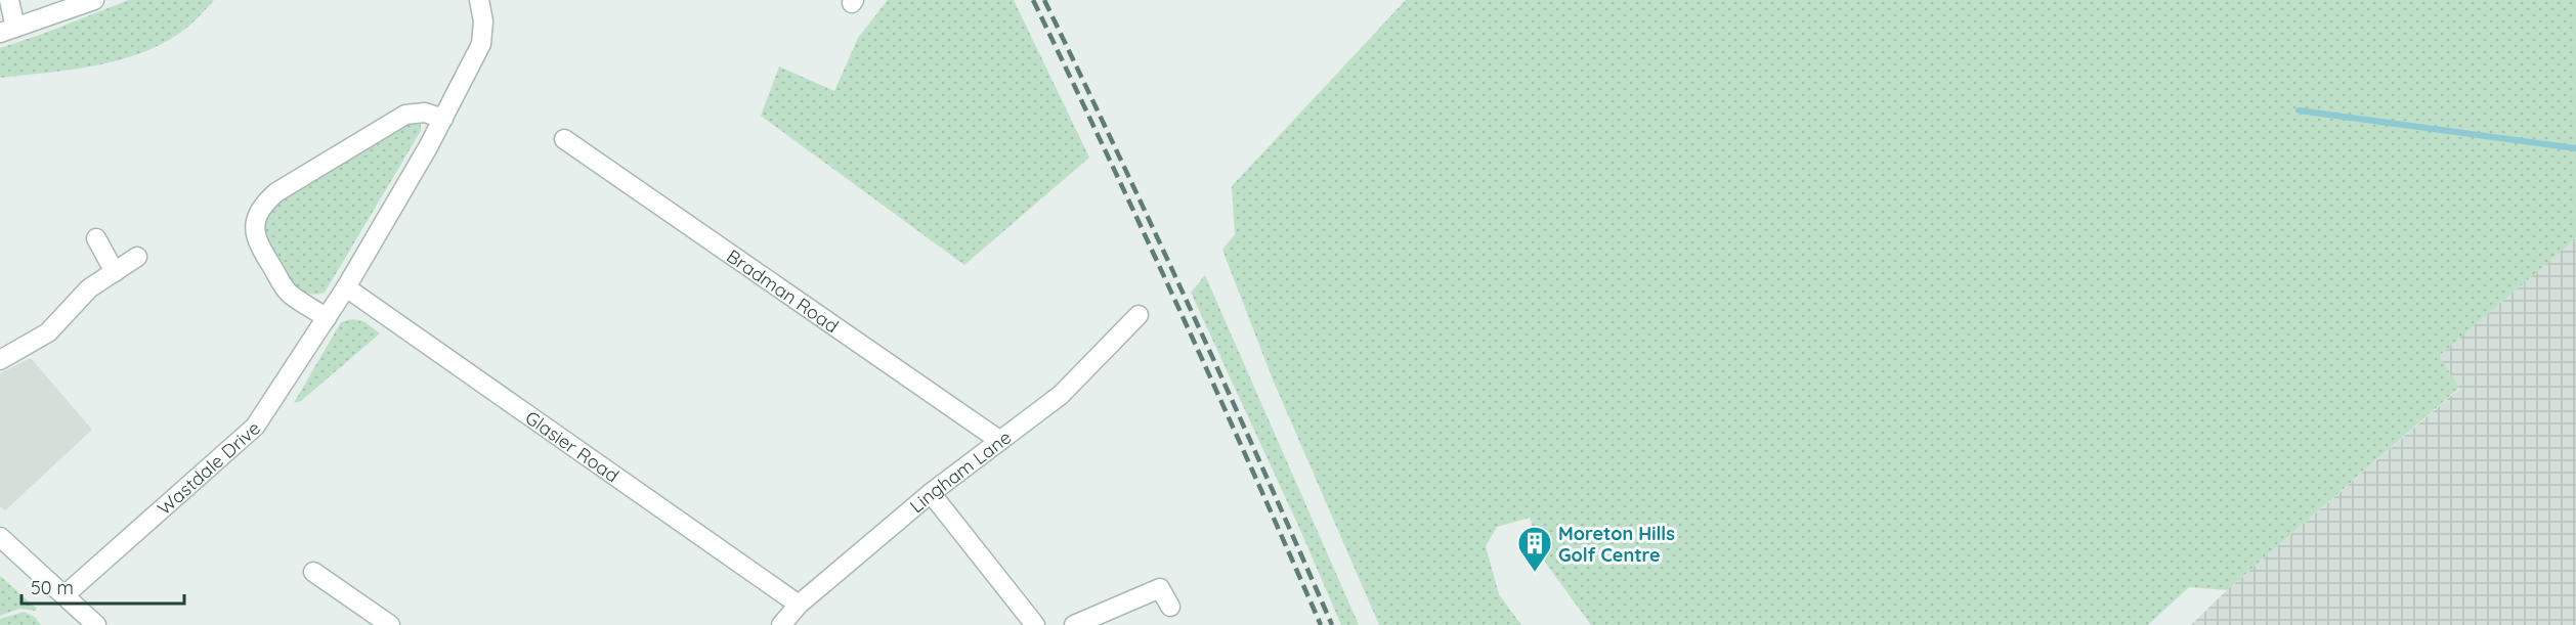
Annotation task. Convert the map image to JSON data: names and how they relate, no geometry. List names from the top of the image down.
{
  "streets": {
    "street": [
      "Bradman Road",
      "Glasier Road",
      "Wastdale Drive",
      "Lingham Lane"
    ]
  },
  "crossings": [
    ["Bradman Road", "Lingham Lane"],
    ["Glasier Road", "Wastdale Drive"],
    ["Glasier Road", "Lingham Lane"]
  ],
  "places": {
    "building": ["Moreton Hills Golf Centre"]
  },
  "scale_bar": "50 m"
}
